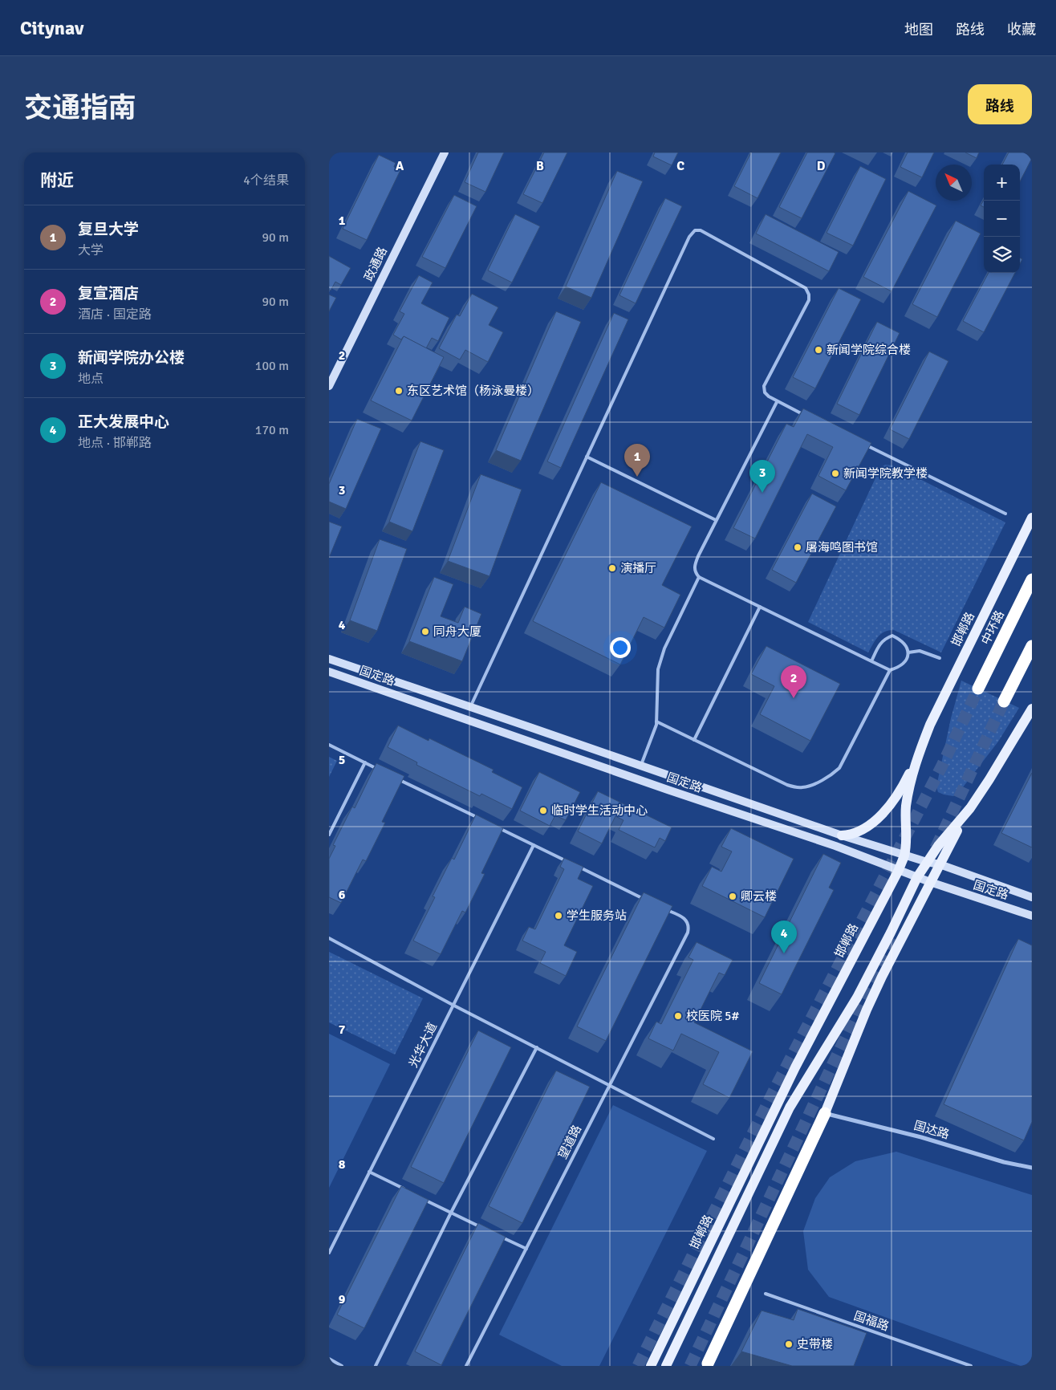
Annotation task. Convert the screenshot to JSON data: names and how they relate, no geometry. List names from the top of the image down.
{
  "streets": {
    "highway": ["中环路"],
    "main road": ["邯郸路"],
    "street": ["政通路", "国定路", "国达路"],
    "lane": ["光华大道", "望道路", "国福路"]
  },
  "crossings": [
    ["邯郸路", "国定路"],
    ["邯郸路", "国达路"]
  ],
  "places": [
    "新闻学院综合楼",
    "东区艺术馆（杨泳曼楼）",
    "新闻学院教学楼",
    "屠海鸣图书馆",
    "演播厅",
    "同舟大厦",
    "临时学生活动中心",
    "卿云楼",
    "学生服务站",
    "校医院 5#",
    "史带楼"
  ],
  "north": "top left",
  "page": {
    "header": "Citynav",
    "nav": ["地图", "路线", "收藏"],
    "title": "交通指南",
    "buttons": "路线",
    "heading": ["附近", "4个结果"],
    "map_buttons": ["+", "−"],
    "list": [
      {
        "mark": "1",
        "name": "复旦大学",
        "note": "大学",
        "value": "90 m"
      },
      {
        "mark": "2",
        "name": "复宣酒店",
        "note": "酒店 · 国定路",
        "value": "90 m"
      },
      {
        "mark": "3",
        "name": "新闻学院办公楼",
        "note": "地点",
        "value": "100 m"
      },
      {
        "mark": "4",
        "name": "正大发展中心",
        "note": "地点 · 邯郸路",
        "value": "170 m"
      }
    ],
    "pins": [
      "1",
      "3",
      "2",
      "4"
    ]
  },
  "grid": {
    "columns": [
      "A",
      "B",
      "C",
      "D"
    ],
    "rows": [
      "1",
      "2",
      "3",
      "4",
      "5",
      "6",
      "7",
      "8",
      "9"
    ]
  }
}
